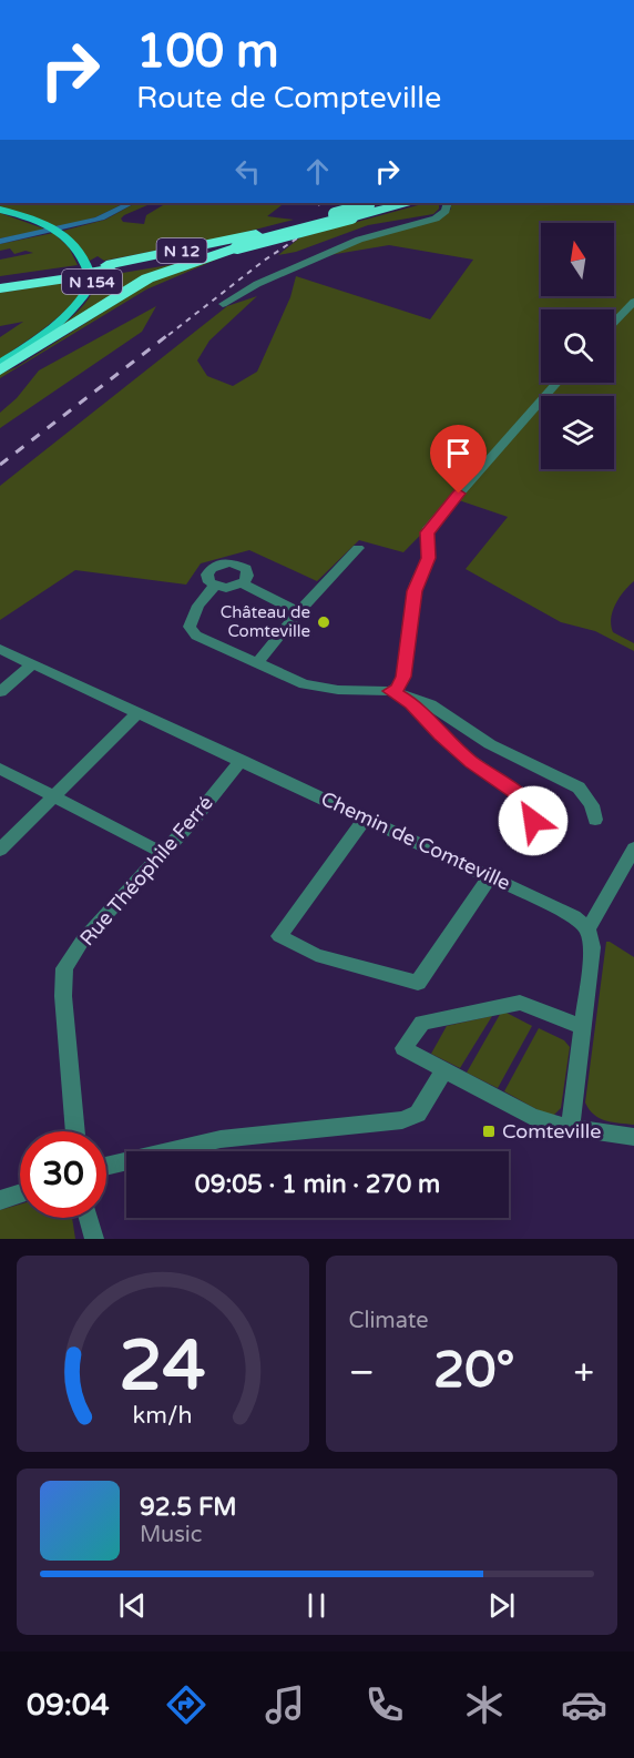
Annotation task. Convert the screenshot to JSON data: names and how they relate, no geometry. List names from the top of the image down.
{
  "streets": {
    "highway": ["N 12"],
    "main road": ["N 154"],
    "street": ["Chemin de Comteville", "Rue Théophile Ferré"]
  },
  "crossings": [
    ["Chemin de Comteville", "Rue Théophile Ferré"]
  ],
  "places": {
    "other": ["Château de Comteville"],
    "transit": ["Comteville"]
  },
  "north": "top",
  "page": {
    "turn": ["100 m", "Route de Compteville"],
    "limit": "30",
    "trip": "09:05 · 1 min · 270 m",
    "tile": "Climate",
    "heat": ["−", "20°", "+"],
    "song": ["92.5 FM", "Music"],
    "tabs": "09:04",
    "gauge": ["24", "km/h"]
  }
}
